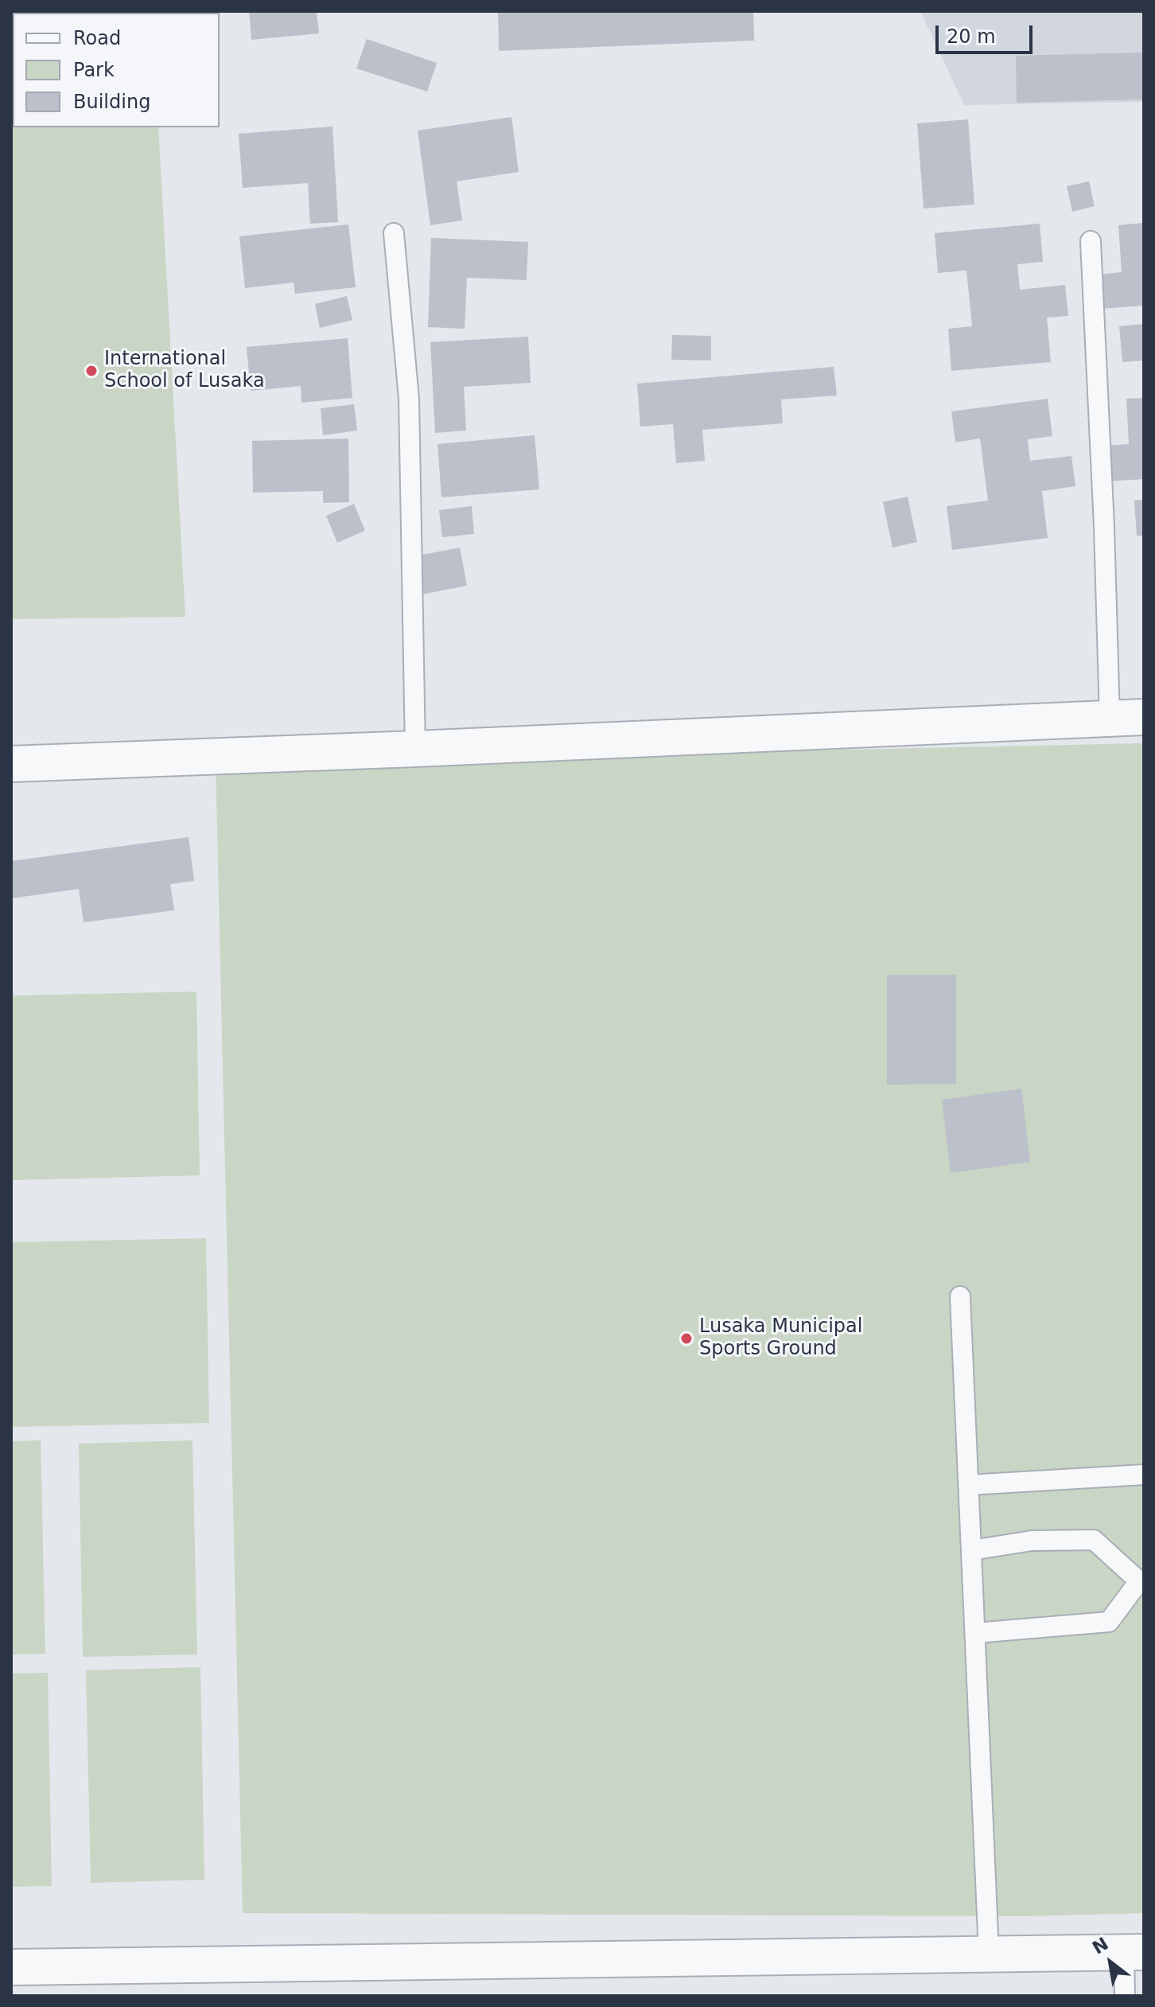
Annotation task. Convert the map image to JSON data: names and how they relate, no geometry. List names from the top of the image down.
{
  "places": ["International School of Lusaka", "Lusaka Municipal Sports Ground"],
  "legend": ["Road", "Park", "Building"],
  "scale_bar": "20 m",
  "north": "top left"
}
